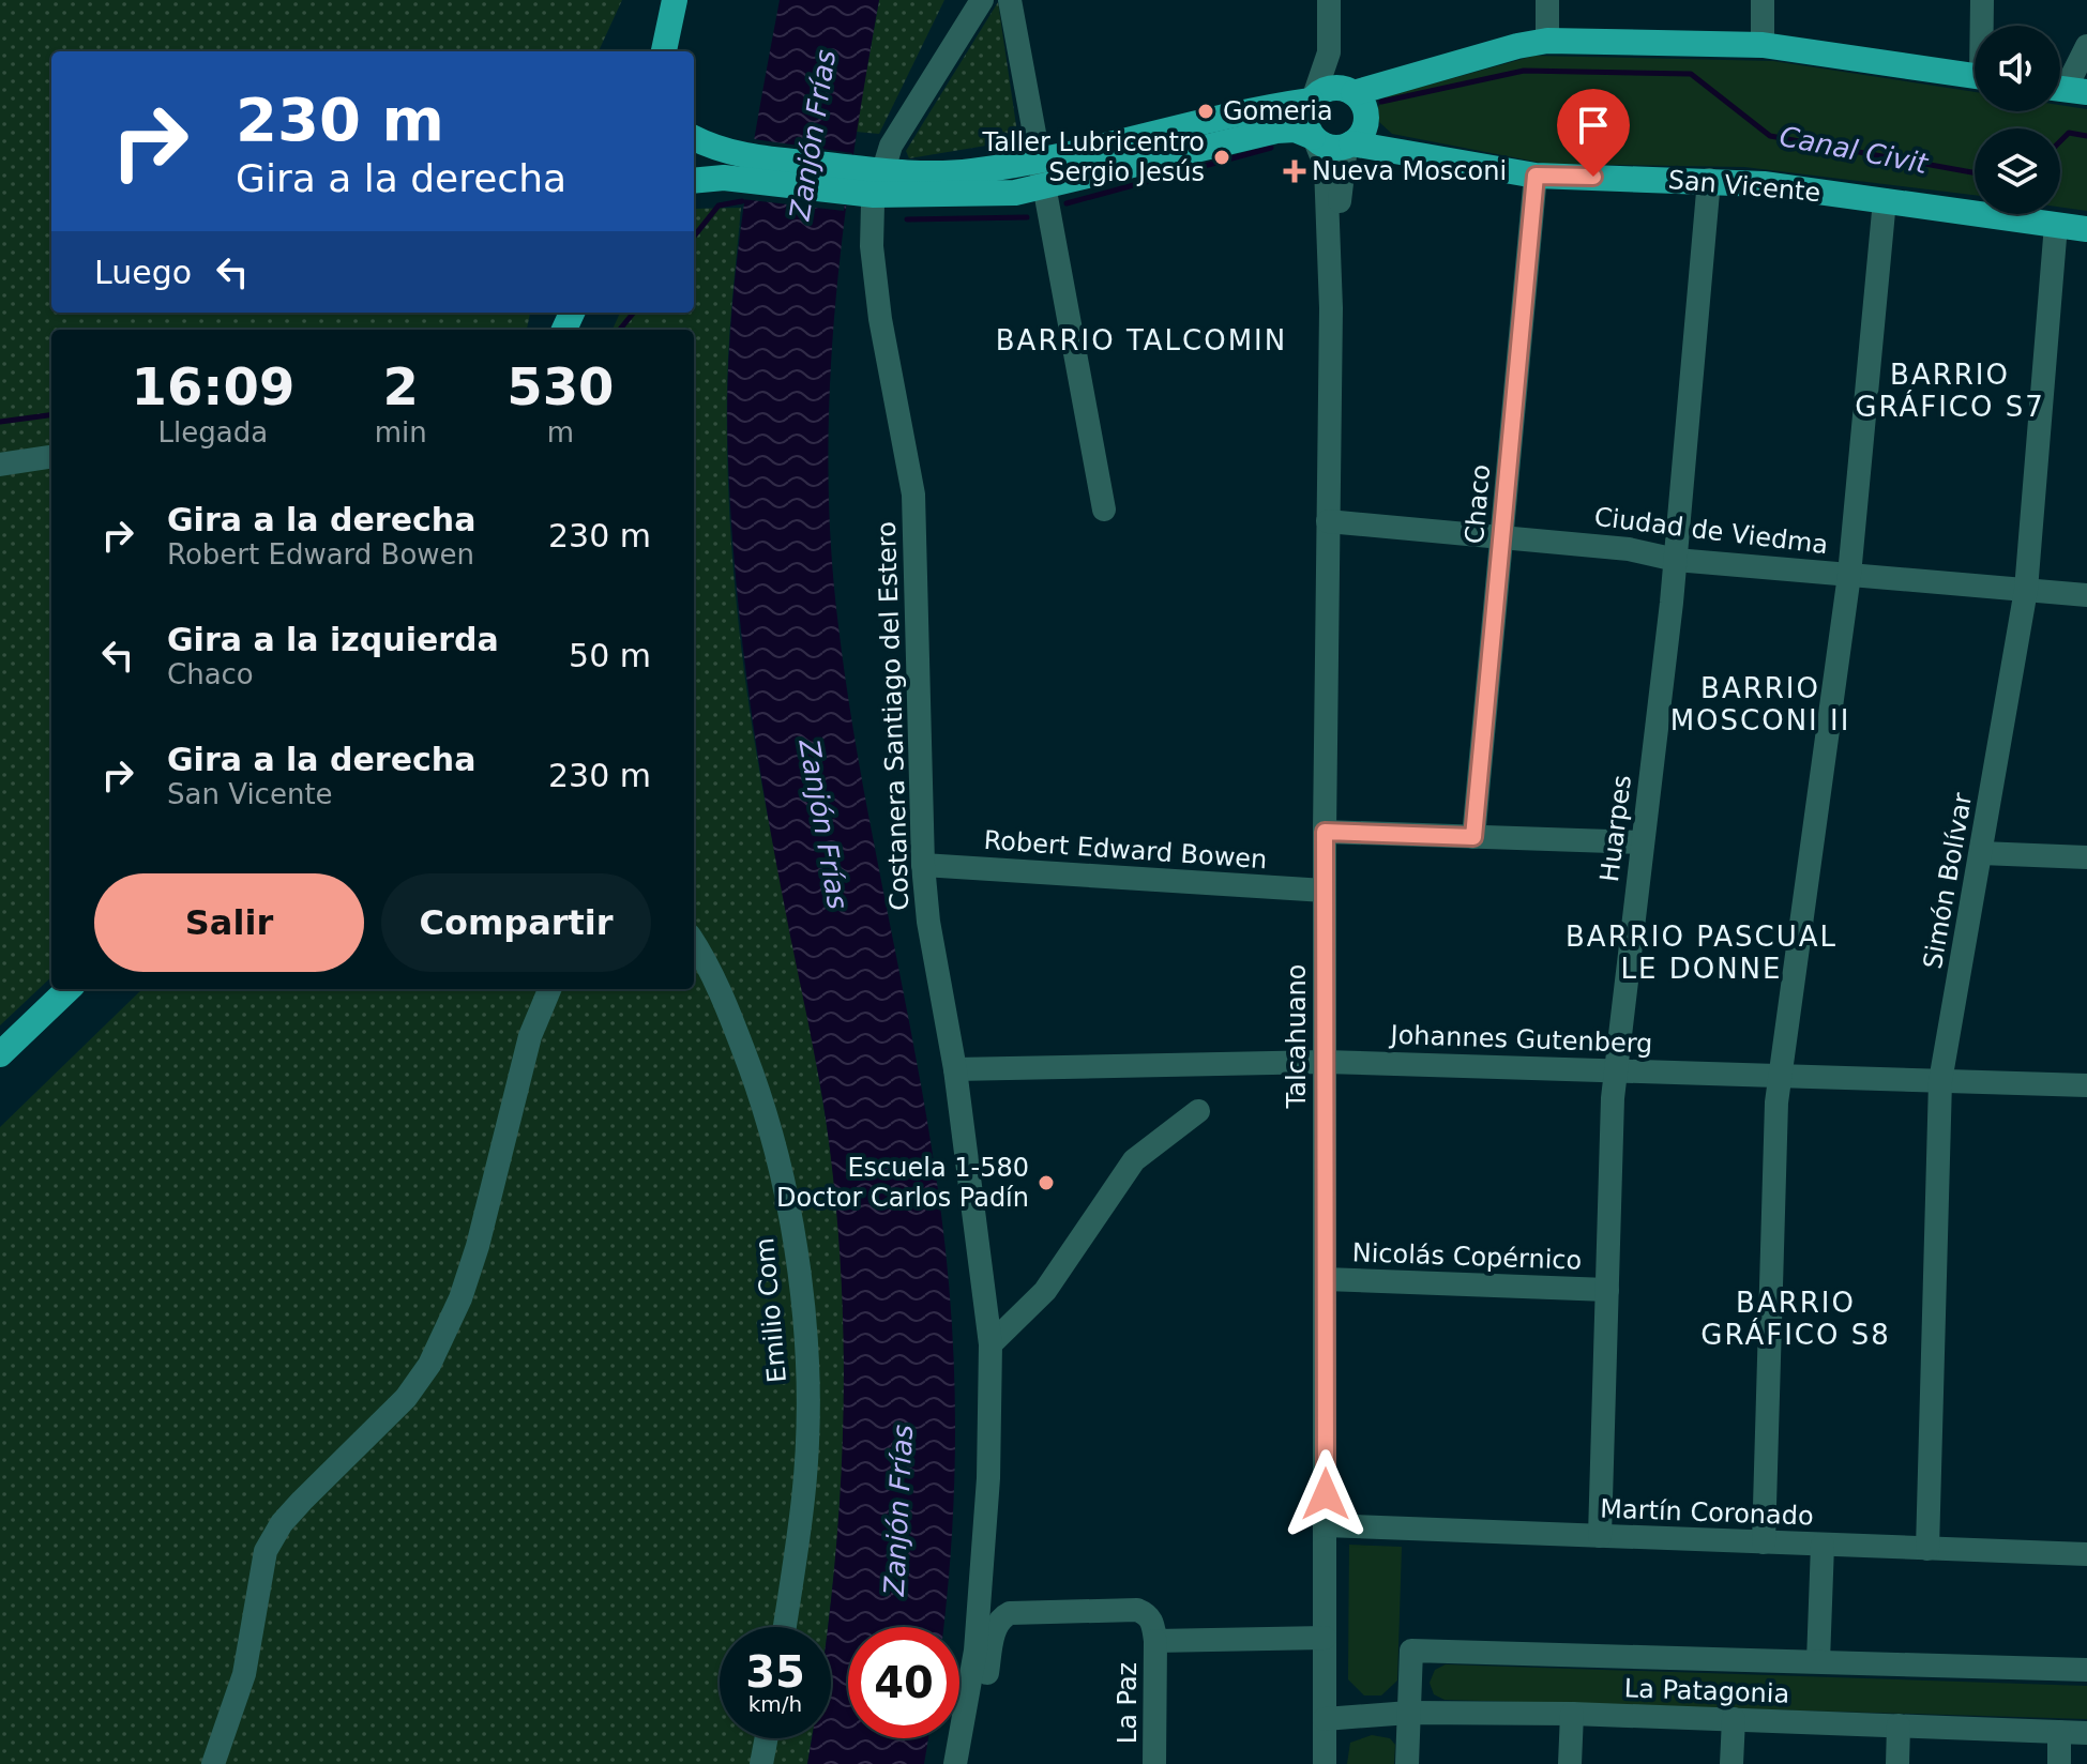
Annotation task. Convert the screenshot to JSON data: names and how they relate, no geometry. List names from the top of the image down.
{
  "streets": {
    "main road": ["San Vicente"],
    "street": [
      "Chaco",
      "Ciudad de Viedma",
      "Costanera Santiago del Estero",
      "Huarpes",
      "Robert Edward Bowen",
      "Simón Bolívar",
      "Talcahuano",
      "Johannes Gutenberg",
      "Nicolás Copérnico",
      "Emilio Com",
      "Martín Coronado",
      "La Patagonia",
      "La Paz"
    ]
  },
  "crossings": [
    ["San Vicente", "Chaco"],
    ["San Vicente", "Huarpes"],
    ["San Vicente", "Simón Bolívar"],
    ["San Vicente", "Talcahuano"],
    ["Chaco", "Ciudad de Viedma"],
    ["Ciudad de Viedma", "Huarpes"],
    ["Ciudad de Viedma", "Simón Bolívar"],
    ["Ciudad de Viedma", "Talcahuano"],
    ["Costanera Santiago del Estero", "Robert Edward Bowen"],
    ["Costanera Santiago del Estero", "Johannes Gutenberg"],
    ["Huarpes", "Johannes Gutenberg"],
    ["Huarpes", "Nicolás Copérnico"],
    ["Huarpes", "Martín Coronado"],
    ["Robert Edward Bowen", "Talcahuano"],
    ["Simón Bolívar", "Johannes Gutenberg"],
    ["Simón Bolívar", "Martín Coronado"],
    ["Talcahuano", "Johannes Gutenberg"],
    ["Talcahuano", "Nicolás Copérnico"],
    ["Talcahuano", "Martín Coronado"],
    ["Talcahuano", "La Patagonia"]
  ],
  "districts": [
    "BARRIO TALCOMIN",
    "BARRIO GRÁFICO S7",
    "BARRIO MOSCONI II",
    "BARRIO PASCUAL LE DONNE",
    "BARRIO GRÁFICO S8"
  ],
  "water": ["Zanjón Frías", "Canal Civit"],
  "places": {
    "other": ["Gomeria", "Taller Lubricentro Sergio Jesús", "Escuela 1-580 Doctor Carlos Padín"],
    "health": ["Nueva Mosconi"]
  },
  "page": {
    "turn": ["230 m", "Gira a la derecha"],
    "then": "Luego",
    "eta": [
      "16:09",
      "Llegada",
      "2",
      "min",
      "530",
      "m"
    ],
    "list": [
      {
        "name": "Gira a la derecha",
        "note": "Robert Edward Bowen",
        "value": "230 m"
      },
      {
        "name": "Gira a la izquierda",
        "note": "Chaco",
        "value": "50 m"
      },
      {
        "name": "Gira a la derecha",
        "note": "San Vicente",
        "value": "230 m"
      }
    ],
    "buttons": ["Salir", "Compartir"],
    "speed": "35 km/h",
    "limit": "40"
  }
}
